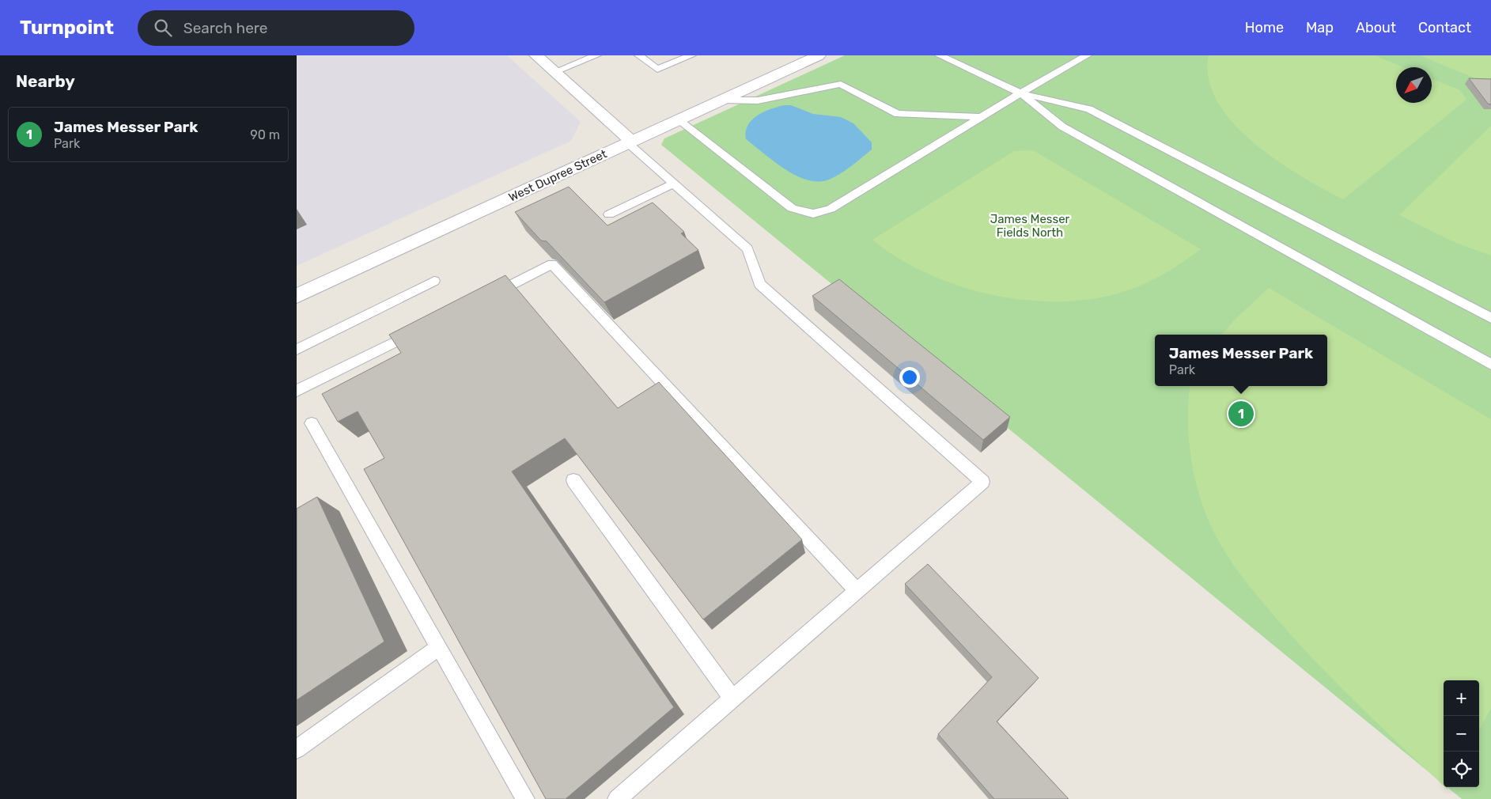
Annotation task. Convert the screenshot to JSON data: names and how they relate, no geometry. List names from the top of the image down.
{
  "streets": {
    "street": ["West Dupree Street"]
  },
  "parks": ["James Messer Fields North"],
  "north": "bottom left",
  "page": {
    "header": "Turnpoint",
    "search": "Search here",
    "nav": [
      "Home",
      "Map",
      "About",
      "Contact"
    ],
    "heading": "Nearby",
    "list": [
      {
        "mark": "1",
        "name": "James Messer Park",
        "note": "Park",
        "value": "90 m"
      }
    ],
    "popup": ["James Messer Park", "Park"],
    "pins": "1",
    "map_buttons": ["+", "−"]
  }
}
